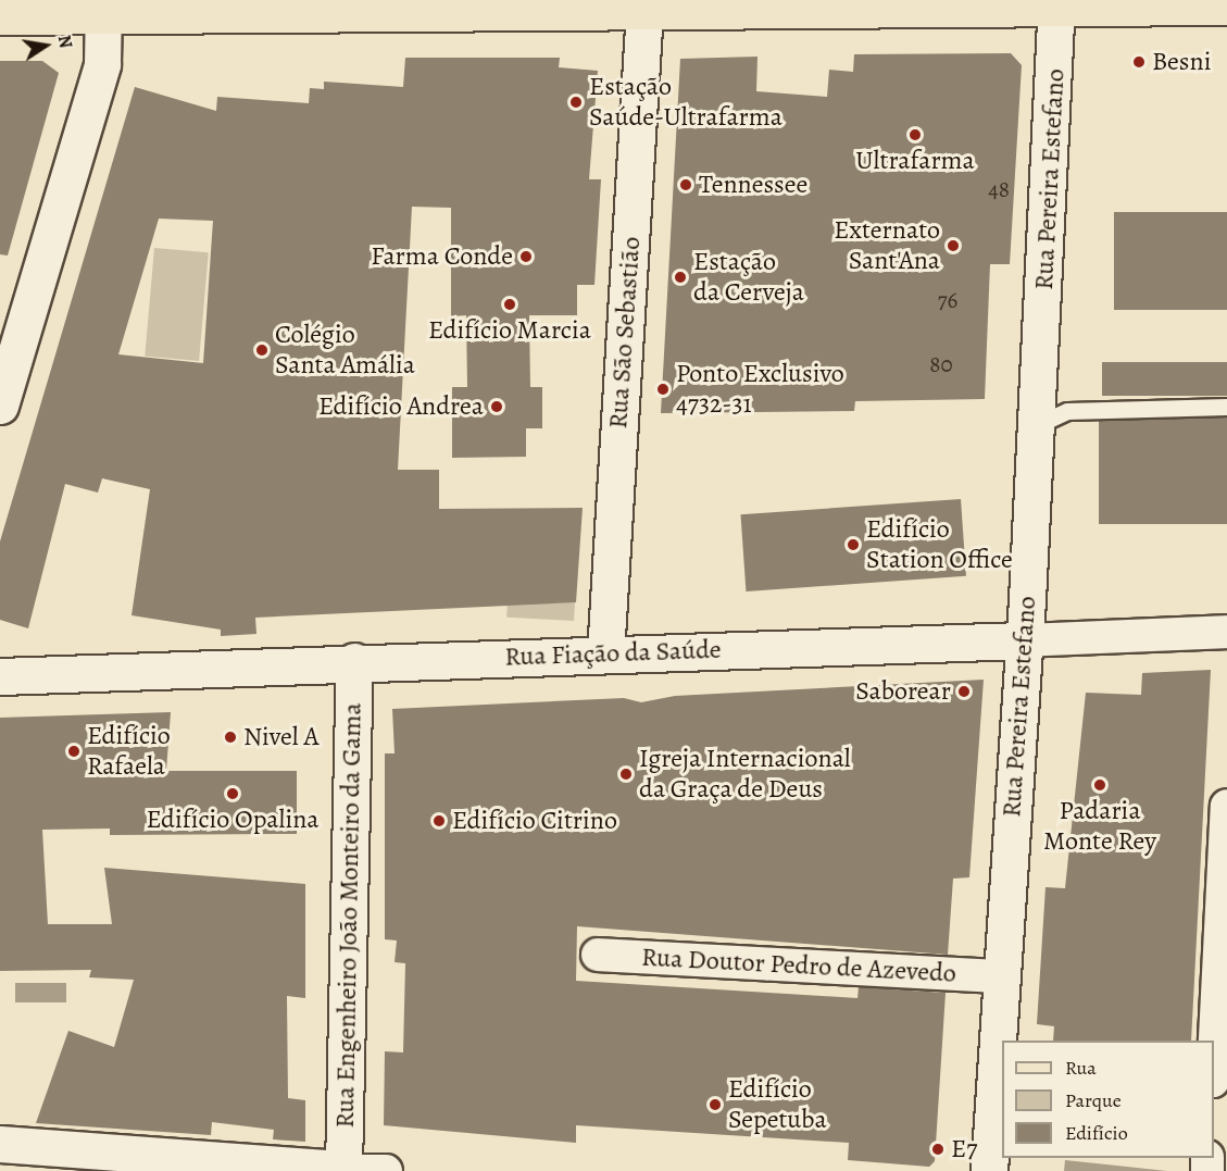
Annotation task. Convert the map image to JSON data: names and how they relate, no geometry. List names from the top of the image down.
{
  "streets": {
    "street": [
      "Rua Pereira Estefano",
      "Rua São Sebastião",
      "Rua Fiação da Saúde",
      "Rua Engenheiro João Monteiro da Gama",
      "Rua Doutor Pedro de Azevedo"
    ]
  },
  "crossings": [
    ["Rua Pereira Estefano", "Rua Fiação da Saúde"],
    ["Rua Pereira Estefano", "Rua Doutor Pedro de Azevedo"],
    ["Rua São Sebastião", "Rua Fiação da Saúde"],
    ["Rua Fiação da Saúde", "Rua Engenheiro João Monteiro da Gama"]
  ],
  "places": [
    "Besni",
    "Estação Saúde-Ultrafarma",
    "Ultrafarma",
    "Tennessee",
    "Externato Sant'Ana",
    "Farma Conde",
    "Estação da Cerveja",
    "Edifício Marcia",
    "Colégio Santa Amália",
    "Ponto Exclusivo 4732-31",
    "Edifício Andrea",
    "Edifício Station Office",
    "Saborear",
    "Nivel A",
    "Edifício Rafaela",
    "Igreja Internacional da Graça de Deus",
    "Padaria Monte Rey",
    "Edifício Opalina",
    "Edifício Citrino",
    "Edifício Sepetuba",
    "E7"
  ],
  "house_numbers": ["48", "76", "80"],
  "legend": ["Rua", "Parque", "Edifício"],
  "north": "right"
}
